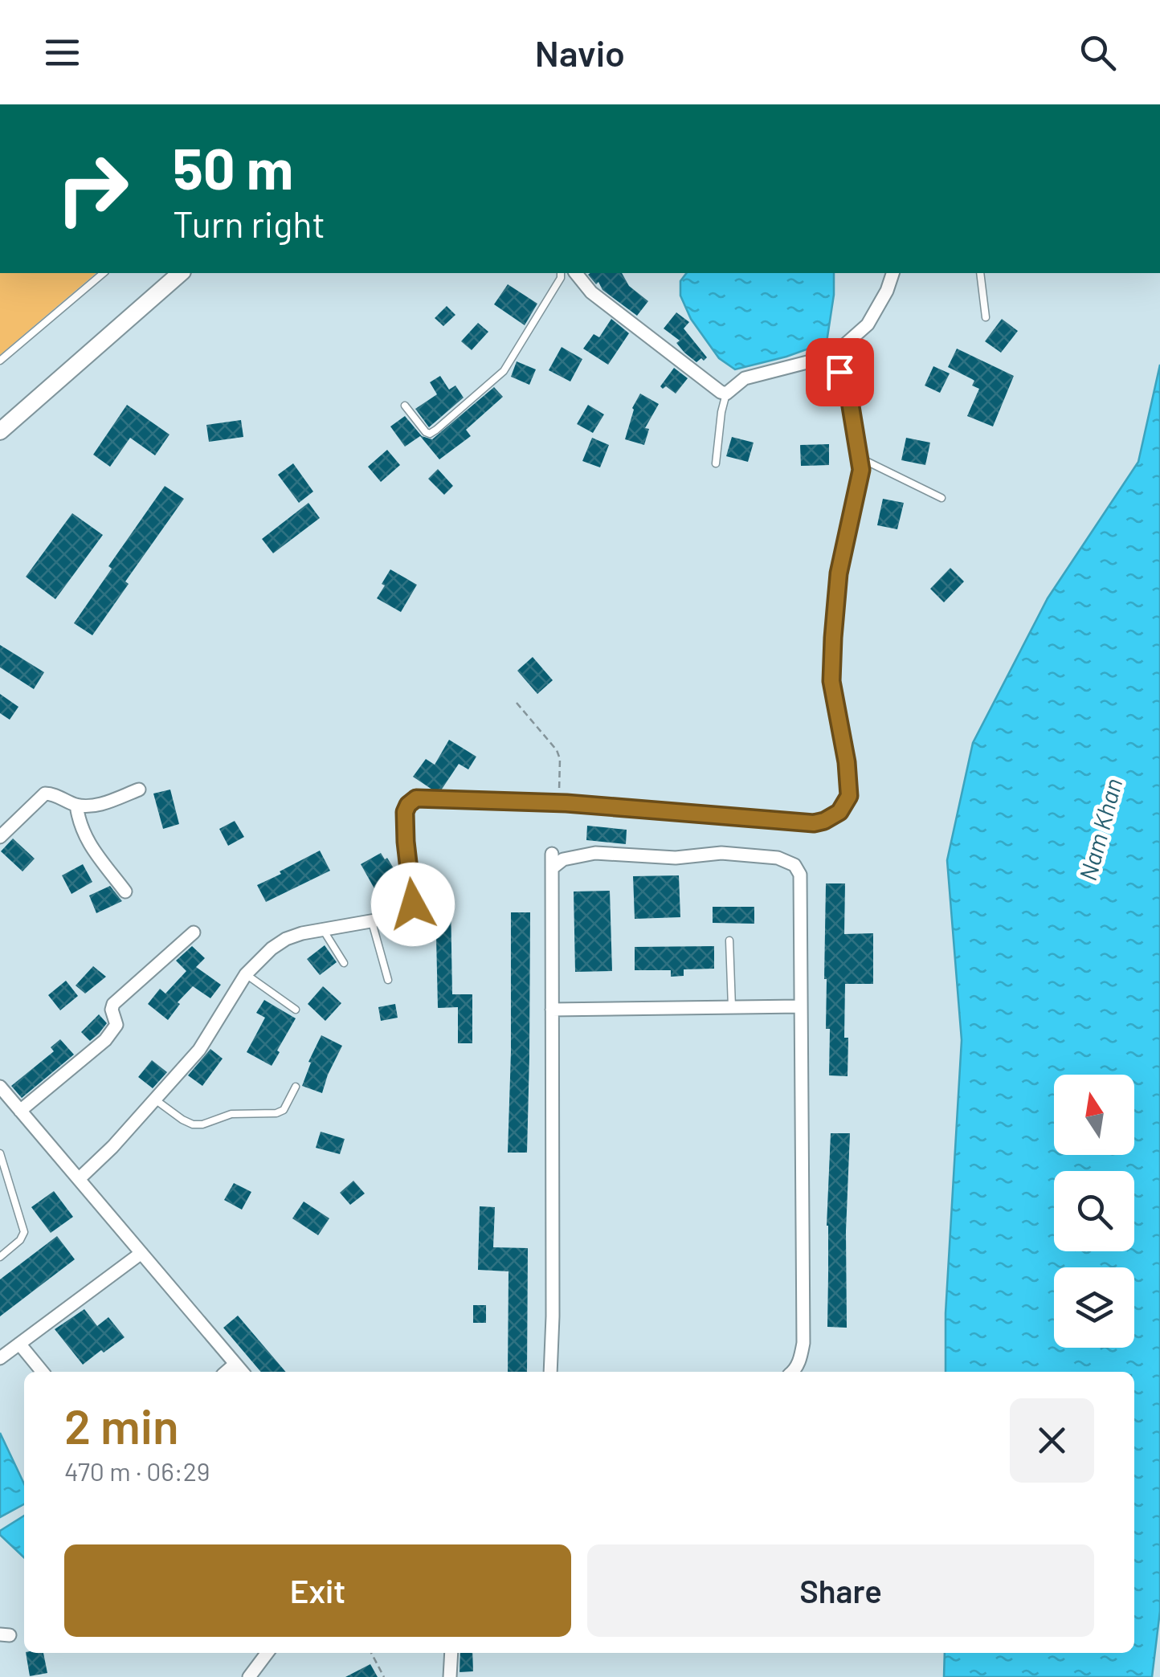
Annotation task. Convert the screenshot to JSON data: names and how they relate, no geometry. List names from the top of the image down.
{
  "water": ["Nam Khan"],
  "north": "top",
  "page": {
    "header": "Navio",
    "turn": ["50 m", "Turn right"],
    "heading": ["2 min", "470 m · 06:29"],
    "buttons": ["Exit", "Share"]
  }
}
